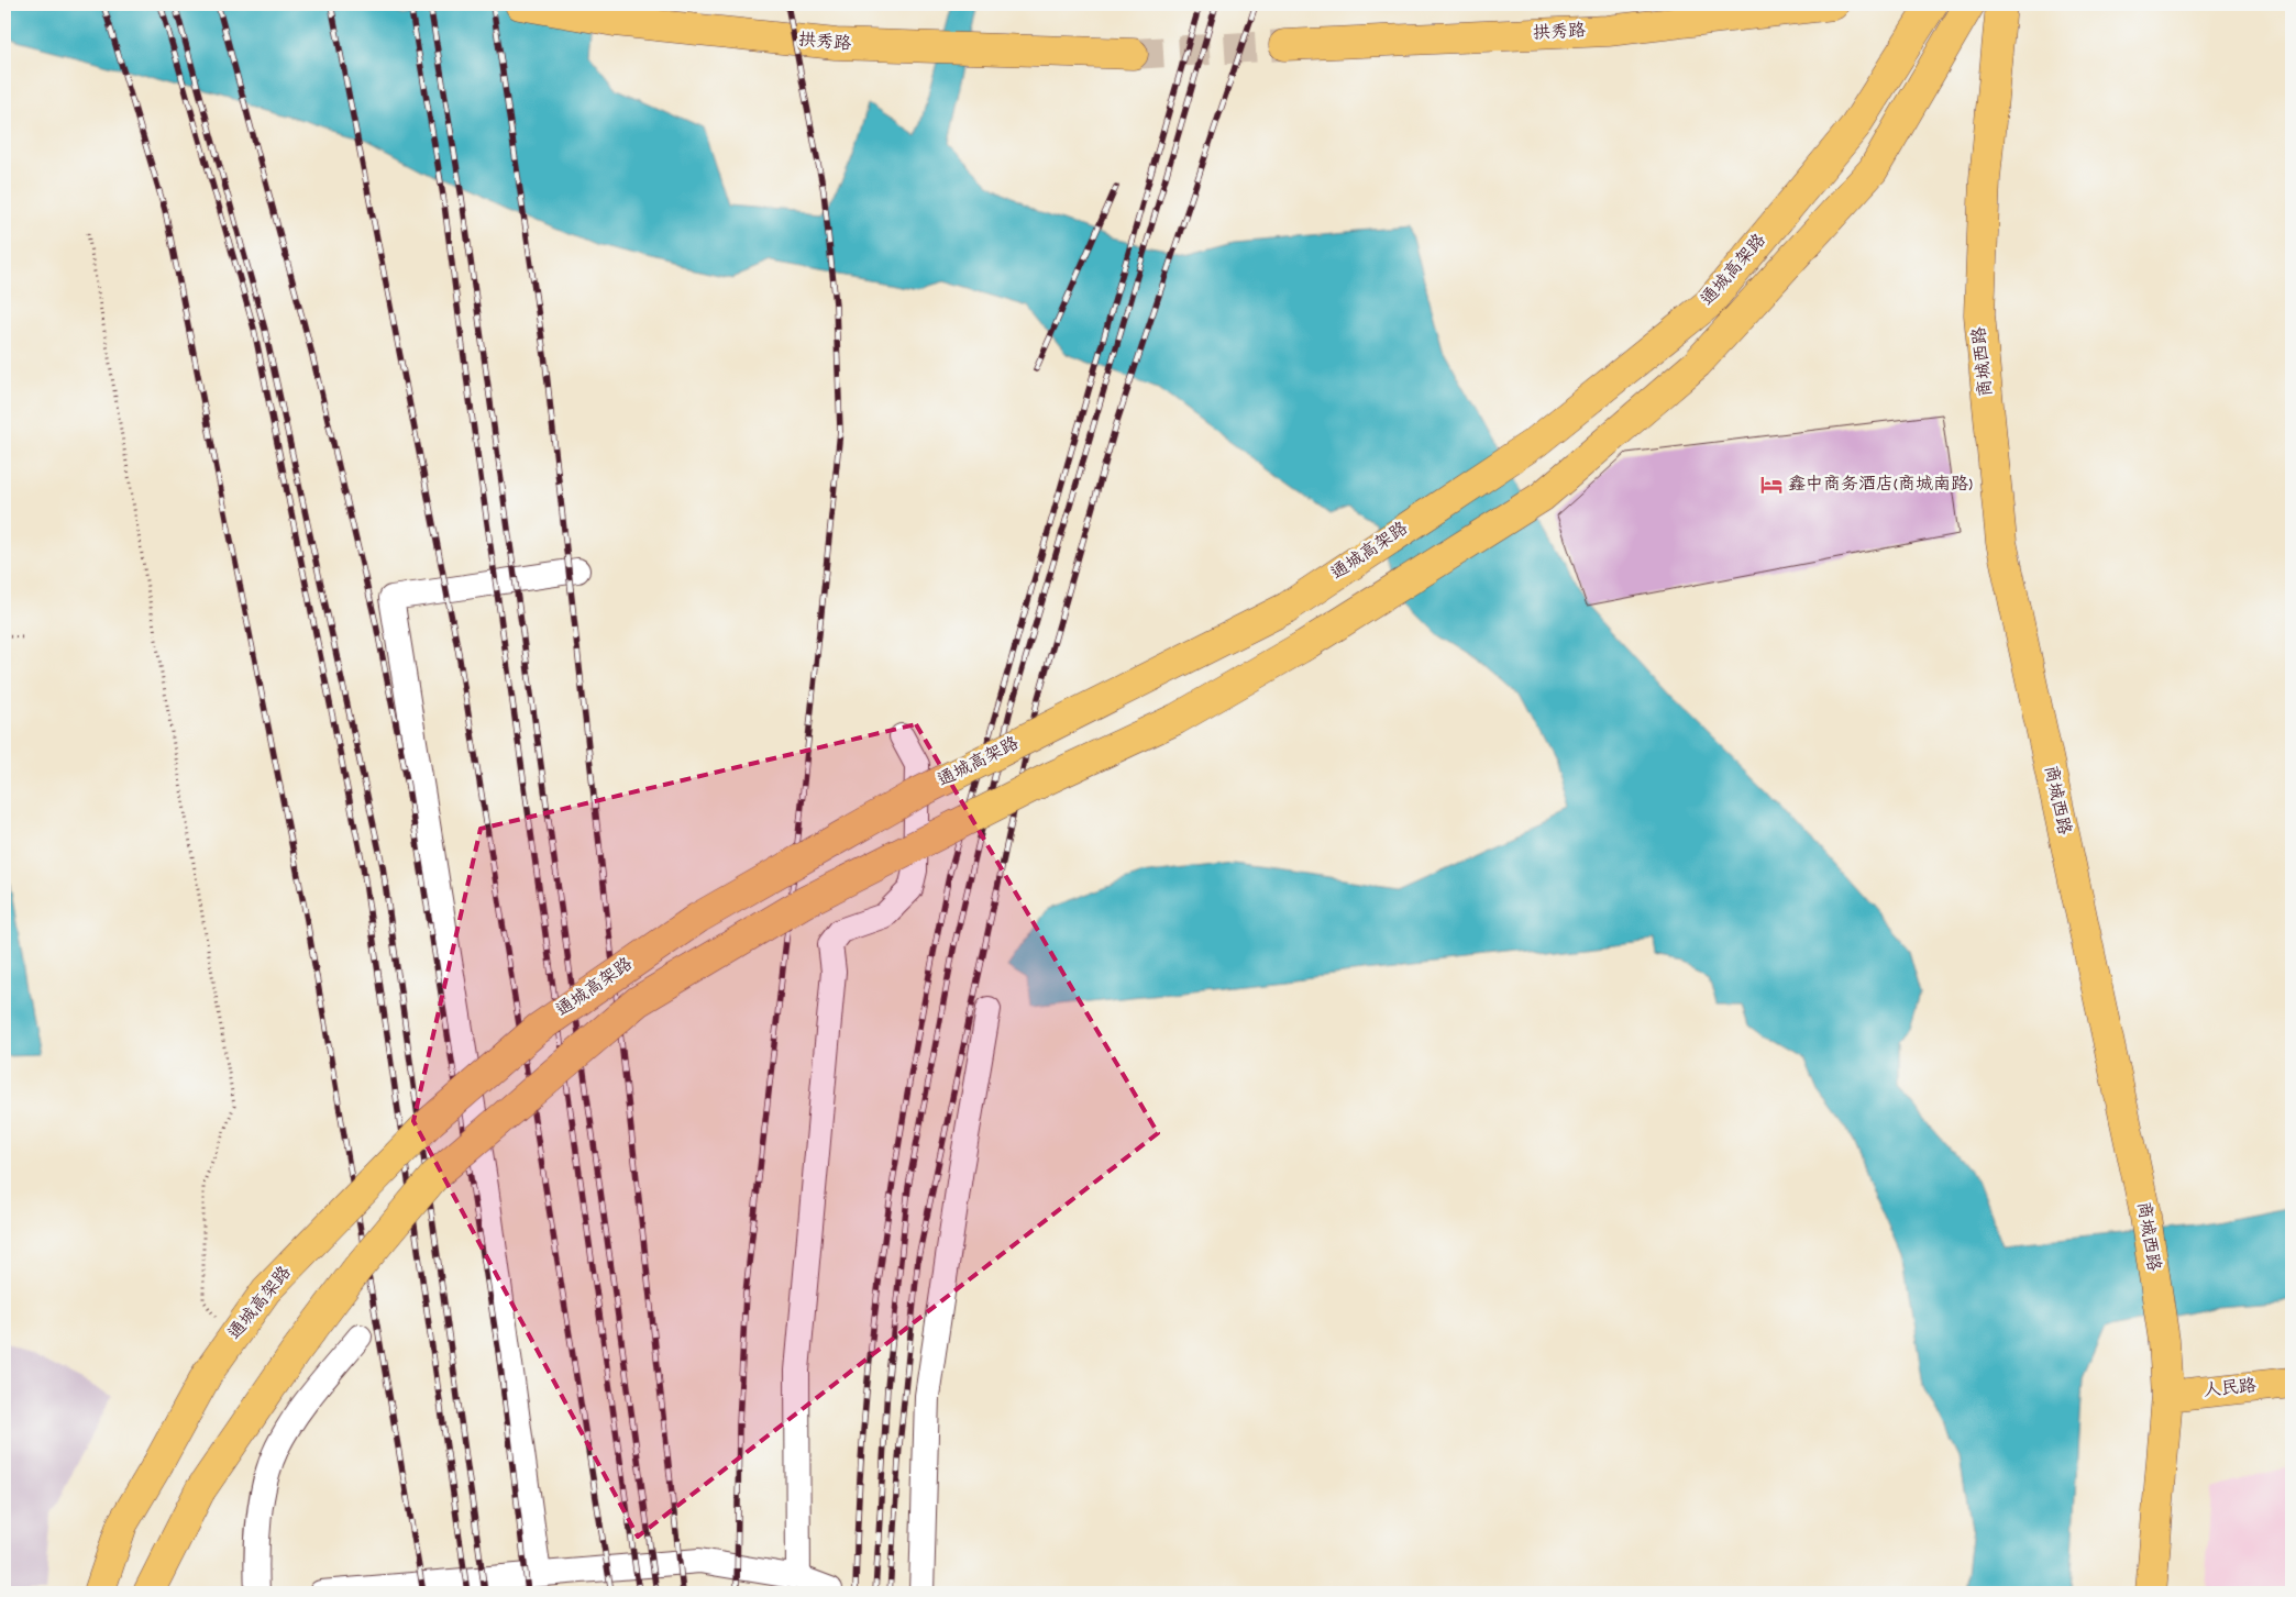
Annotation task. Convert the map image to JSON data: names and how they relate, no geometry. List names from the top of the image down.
{
  "streets": {
    "main road": [
      "拱秀路",
      "通城高架路",
      "商城西路",
      "人民路"
    ]
  },
  "crossings": [
    ["商城西路", "人民路"]
  ],
  "places": {
    "hotel": ["鑫中商务酒店(商城南路)"]
  }
}
